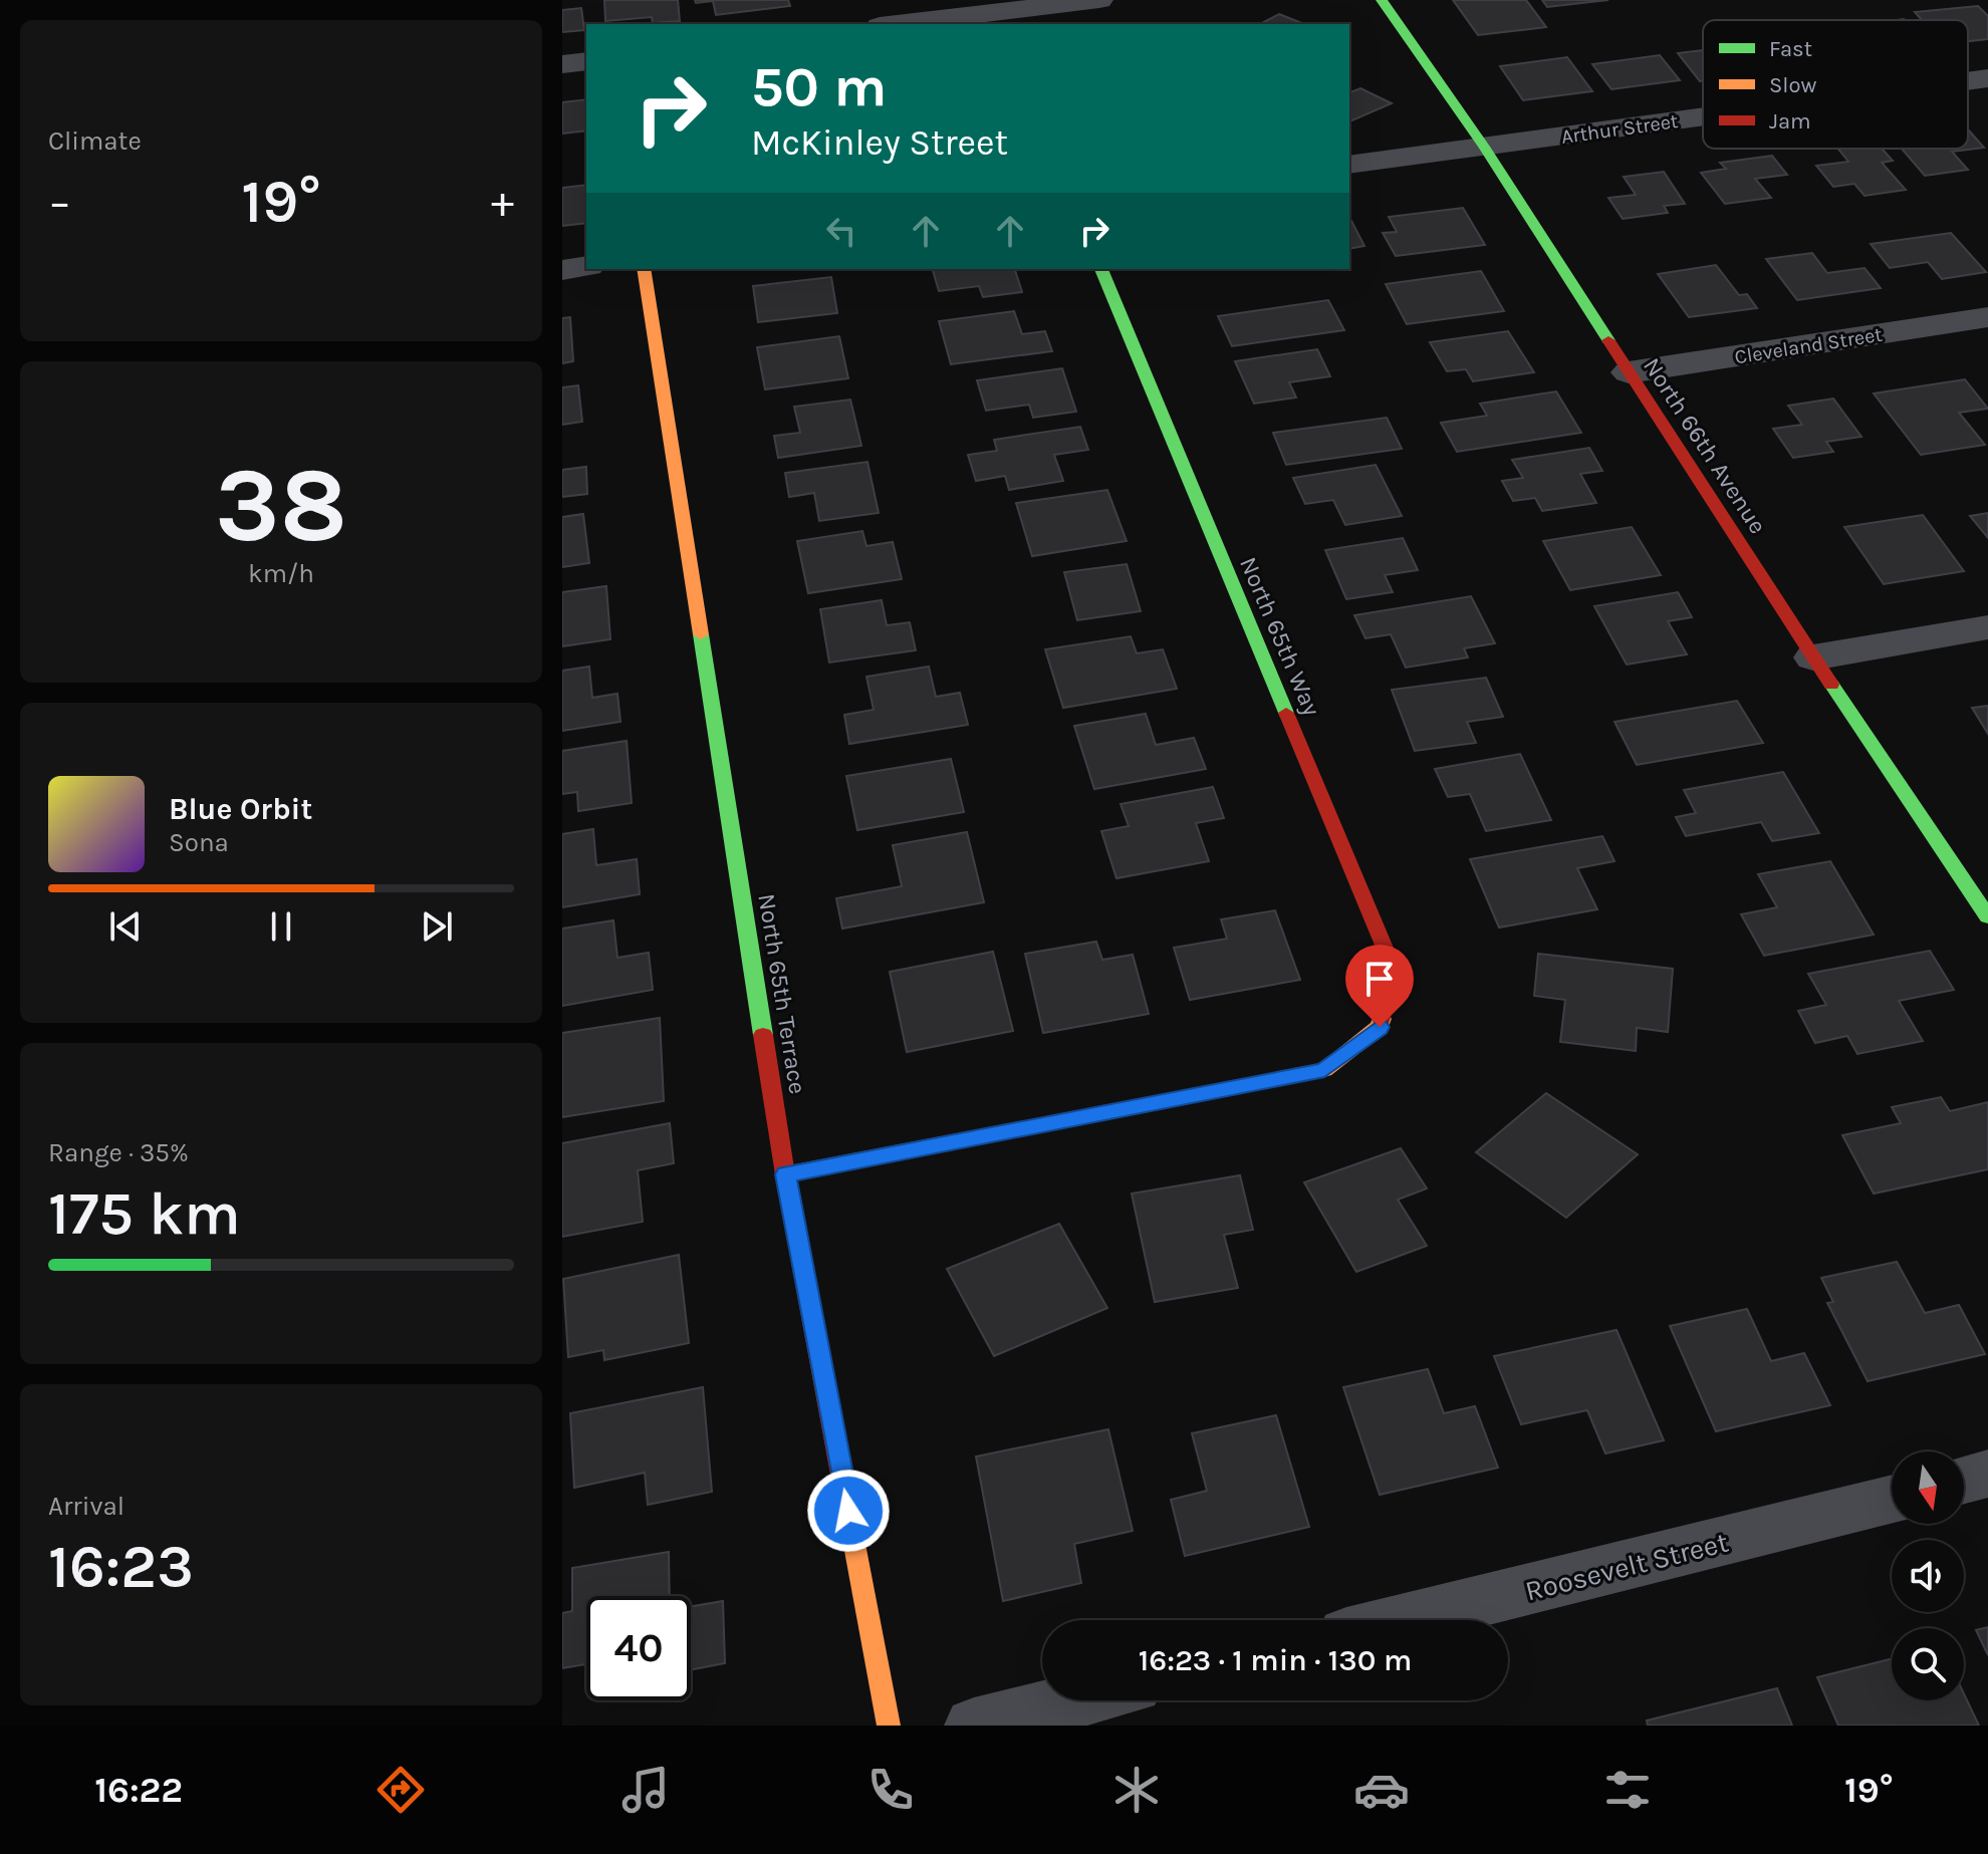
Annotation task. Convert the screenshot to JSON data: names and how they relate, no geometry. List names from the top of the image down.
{
  "streets": {
    "street": [
      "Arthur Street",
      "Cleveland Street",
      "North 66th Avenue",
      "North 65th Way",
      "North 65th Terrace",
      "Roosevelt Street"
    ]
  },
  "crossings": [
    ["Arthur Street", "North 66th Avenue"],
    ["Cleveland Street", "North 66th Avenue"],
    ["North 65th Way", "North 65th Terrace"]
  ],
  "legend": ["Fast", "Slow", "Jam"],
  "north": "bottom",
  "page": {
    "tile": [
      "Climate",
      ["38", "km/h"],
      ["Range · 35%", "175 km"],
      ["Arrival", "16:23"]
    ],
    "turn": ["50 m", "McKinley Street"],
    "heat": ["−", "19°", "+"],
    "song": ["Blue Orbit", "Sona"],
    "limit": "40",
    "trip": "16:23 · 1 min · 130 m",
    "tabs": ["16:22", "19°"]
  }
}
